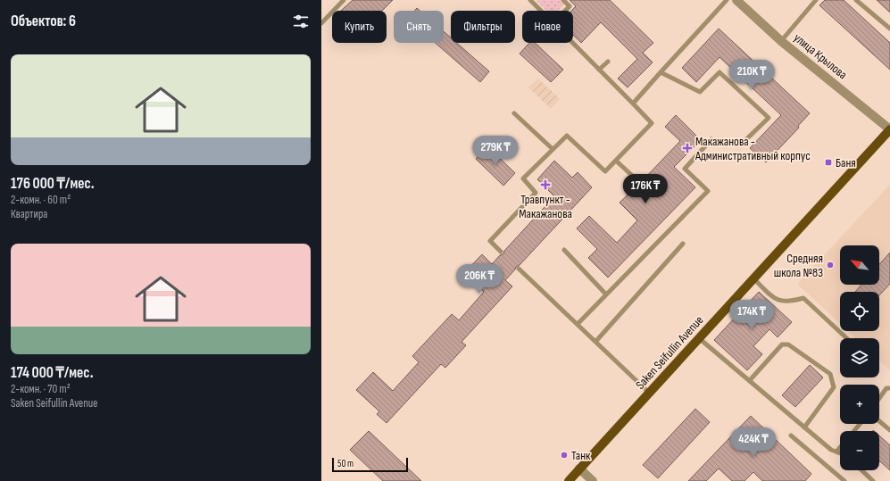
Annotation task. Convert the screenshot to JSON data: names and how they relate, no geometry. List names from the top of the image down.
{
  "streets": {
    "main road": ["Saken Seifullin Avenue"],
    "street": ["улица Крылова"]
  },
  "crossings": [
    ["улица Крылова", "Saken Seifullin Avenue"]
  ],
  "places": {
    "health": ["Макажанова - Административный корпус", "Травпункт - Макажанова"],
    "transit": ["Баня"],
    "other": ["Средняя школа №83", "Танк"]
  },
  "scale_bar": "50 m",
  "north": "top left",
  "page": {
    "heading": "Объектов: 6",
    "chip": [
      "Купить",
      "Снять",
      "Фильтры",
      "Новое"
    ],
    "list": [
      {
        "name": "176 000 ₸/мес.",
        "note": "2-комн. · 60 m² · Квартира"
      },
      {
        "name": "174 000 ₸/мес.",
        "note": "2-комн. · 70 m² · Saken Seifullin Avenue"
      }
    ],
    "price": [
      "210K ₸",
      "279K ₸",
      "176K ₸",
      "206K ₸",
      "174K ₸",
      "424K ₸"
    ],
    "map_buttons": ["+", "−"],
    "scale": "50 m"
  }
}
